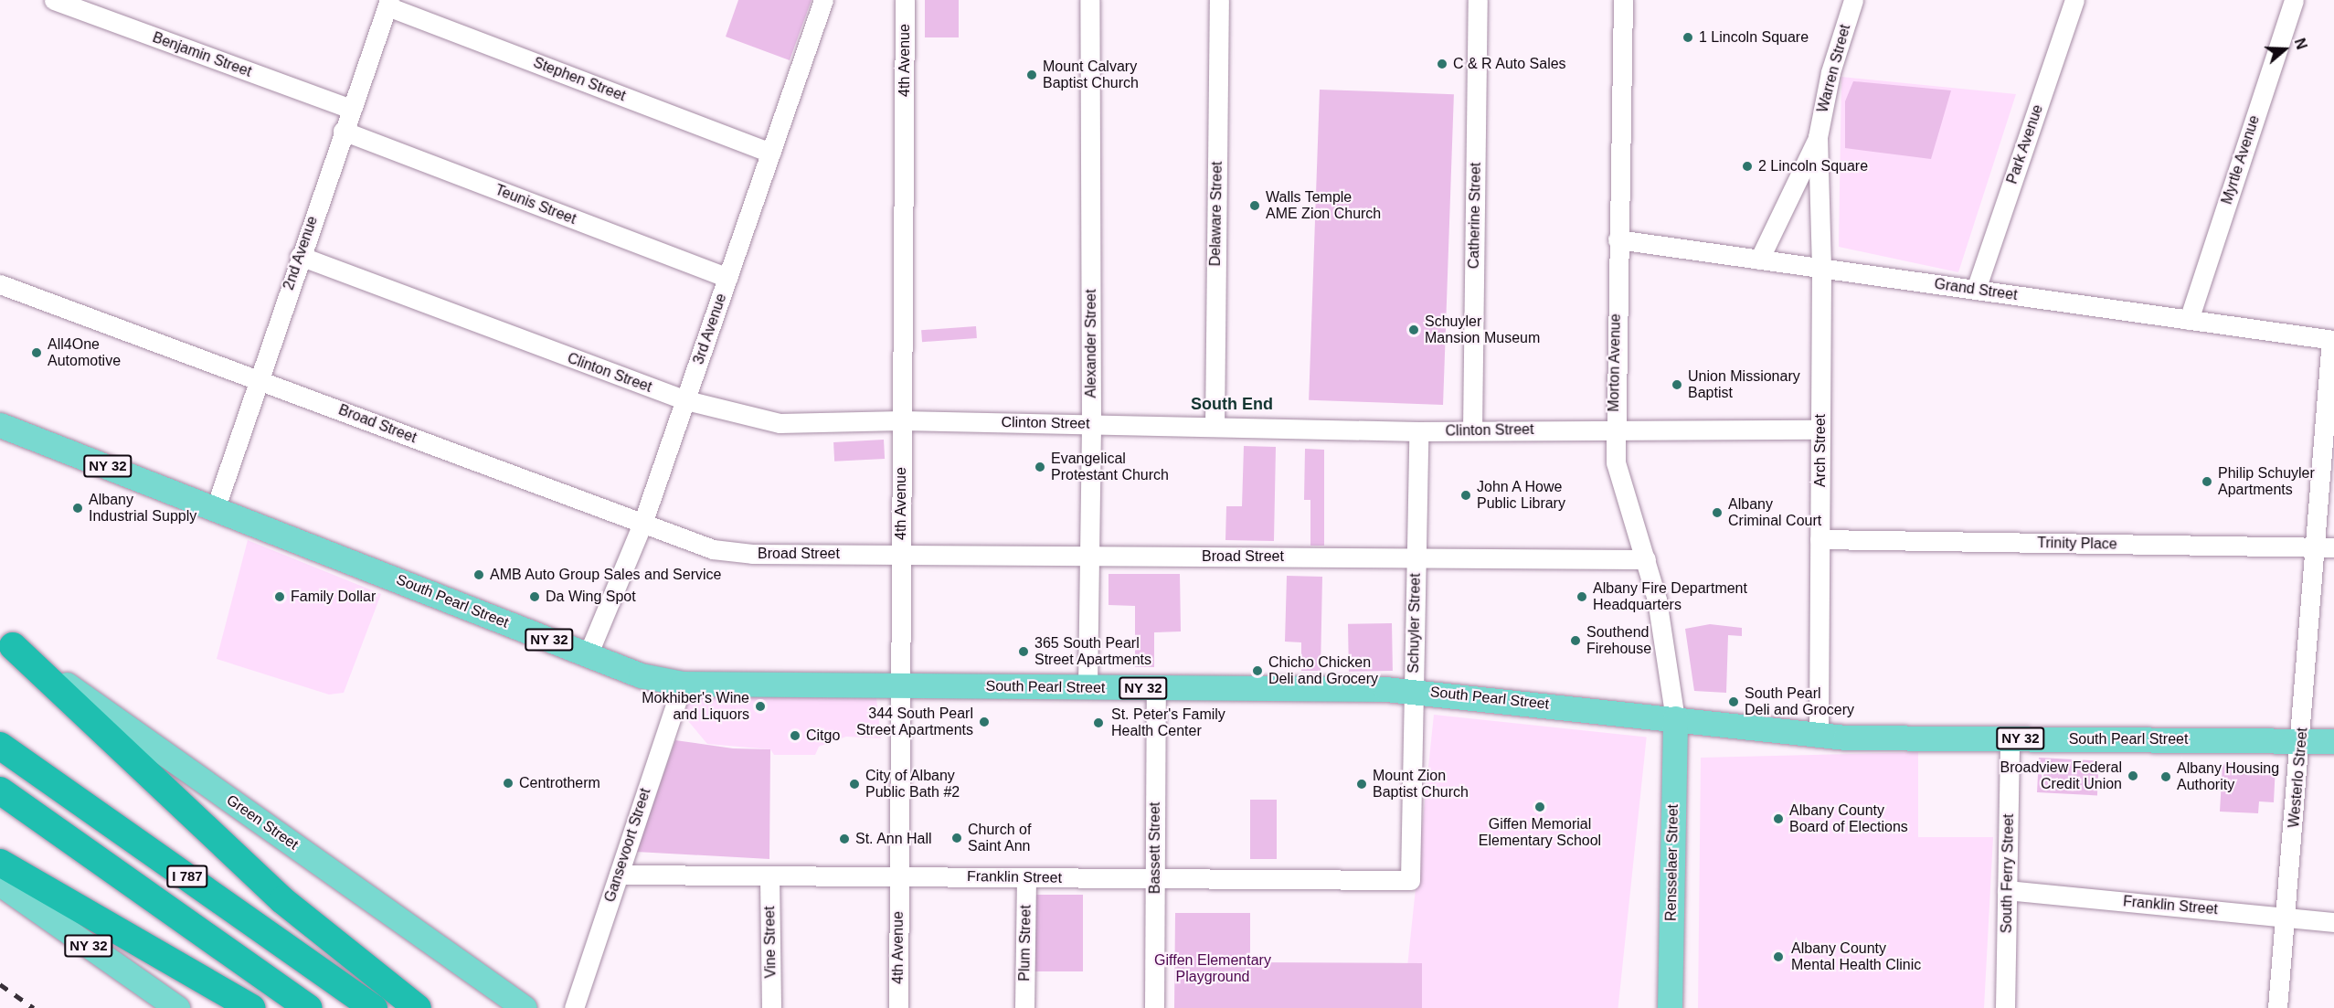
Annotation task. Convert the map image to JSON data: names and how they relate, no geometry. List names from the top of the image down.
{
  "streets": {
    "highway": ["I 787"],
    "main road": [
      "NY 32",
      "South Pearl Street",
      "Green Street",
      "Rensselaer Street"
    ],
    "street": [
      "Benjamin Street",
      "4th Avenue",
      "Warren Street",
      "Stephen Street",
      "Park Avenue",
      "Myrtle Avenue",
      "Teunis Street",
      "Delaware Street",
      "Catherine Street",
      "2nd Avenue",
      "Grand Street",
      "3rd Avenue",
      "Alexander Street",
      "Morton Avenue",
      "Clinton Street",
      "Broad Street",
      "Arch Street",
      "Trinity Place",
      "Schuyler Street",
      "Westerlo Street",
      "Gansevoort Street",
      "Bassett Street",
      "South Ferry Street",
      "Franklin Street",
      "Vine Street",
      "Plum Street"
    ]
  },
  "crossings": [
    ["Benjamin Street", "2nd Avenue"],
    ["4th Avenue", "Clinton Street"],
    ["4th Avenue", "Broad Street"],
    ["4th Avenue", "South Pearl Street"],
    ["4th Avenue", "Franklin Street"],
    ["Warren Street", "Grand Street"],
    ["Warren Street", "Arch Street"],
    ["Stephen Street", "2nd Avenue"],
    ["Stephen Street", "3rd Avenue"],
    ["Park Avenue", "Grand Street"],
    ["Myrtle Avenue", "Grand Street"],
    ["Teunis Street", "2nd Avenue"],
    ["Teunis Street", "3rd Avenue"],
    ["Delaware Street", "Clinton Street"],
    ["Catherine Street", "Clinton Street"],
    ["2nd Avenue", "Clinton Street"],
    ["2nd Avenue", "Broad Street"],
    ["2nd Avenue", "South Pearl Street"],
    ["Grand Street", "Morton Avenue"],
    ["Grand Street", "Arch Street"],
    ["Grand Street", "Westerlo Street"],
    ["3rd Avenue", "Clinton Street"],
    ["3rd Avenue", "Broad Street"],
    ["3rd Avenue", "South Pearl Street"],
    ["Alexander Street", "Clinton Street"],
    ["Alexander Street", "Broad Street"],
    ["Alexander Street", "South Pearl Street"],
    ["Morton Avenue", "Clinton Street"],
    ["Morton Avenue", "Broad Street"],
    ["Morton Avenue", "South Pearl Street"],
    ["Morton Avenue", "Rensselaer Street"],
    ["Clinton Street", "Arch Street"],
    ["Clinton Street", "Schuyler Street"],
    ["Broad Street", "Schuyler Street"],
    ["Arch Street", "Trinity Place"],
    ["Arch Street", "South Pearl Street"],
    ["Trinity Place", "Westerlo Street"],
    ["South Pearl Street", "Schuyler Street"],
    ["South Pearl Street", "Westerlo Street"],
    ["South Pearl Street", "Gansevoort Street"],
    ["South Pearl Street", "Bassett Street"],
    ["South Pearl Street", "Rensselaer Street"],
    ["South Pearl Street", "South Ferry Street"],
    ["Schuyler Street", "Franklin Street"],
    ["Westerlo Street", "Franklin Street"],
    ["Gansevoort Street", "Franklin Street"],
    ["Bassett Street", "Franklin Street"],
    ["South Ferry Street", "Franklin Street"],
    ["Franklin Street", "Vine Street"],
    ["Franklin Street", "Plum Street"]
  ],
  "districts": ["South End"],
  "parks": ["Giffen Elementary Playground"],
  "places": [
    "1 Lincoln Square",
    "C & R Auto Sales",
    "Mount Calvary Baptist Church",
    "2 Lincoln Square",
    "Walls Temple AME Zion Church",
    "Schuyler Mansion Museum",
    "All4One Automotive",
    "Union Missionary Baptist",
    "Evangelical Protestant Church",
    "Philip Schuyler Apartments",
    "John A Howe Public Library",
    "Albany Industrial Supply",
    "Albany Criminal Court",
    "AMB Auto Group Sales and Service",
    "Family Dollar",
    "Da Wing Spot",
    "Albany Fire Department Headquarters",
    "Southend Firehouse",
    "365 South Pearl Street Apartments",
    "Chicho Chicken Deli and Grocery",
    "South Pearl Deli and Grocery",
    "Mokhiber's Wine and Liquors",
    "344 South Pearl Street Apartments",
    "St. Peter's Family Health Center",
    "Citgo",
    "Broadview Federal Credit Union",
    "Albany Housing Authority",
    "Centrotherm",
    "City of Albany Public Bath #2",
    "Mount Zion Baptist Church",
    "Giffen Memorial Elementary School",
    "Albany County Board of Elections",
    "Church of Saint Ann",
    "St. Ann Hall",
    "Albany County Mental Health Clinic"
  ],
  "north": "right"
}
